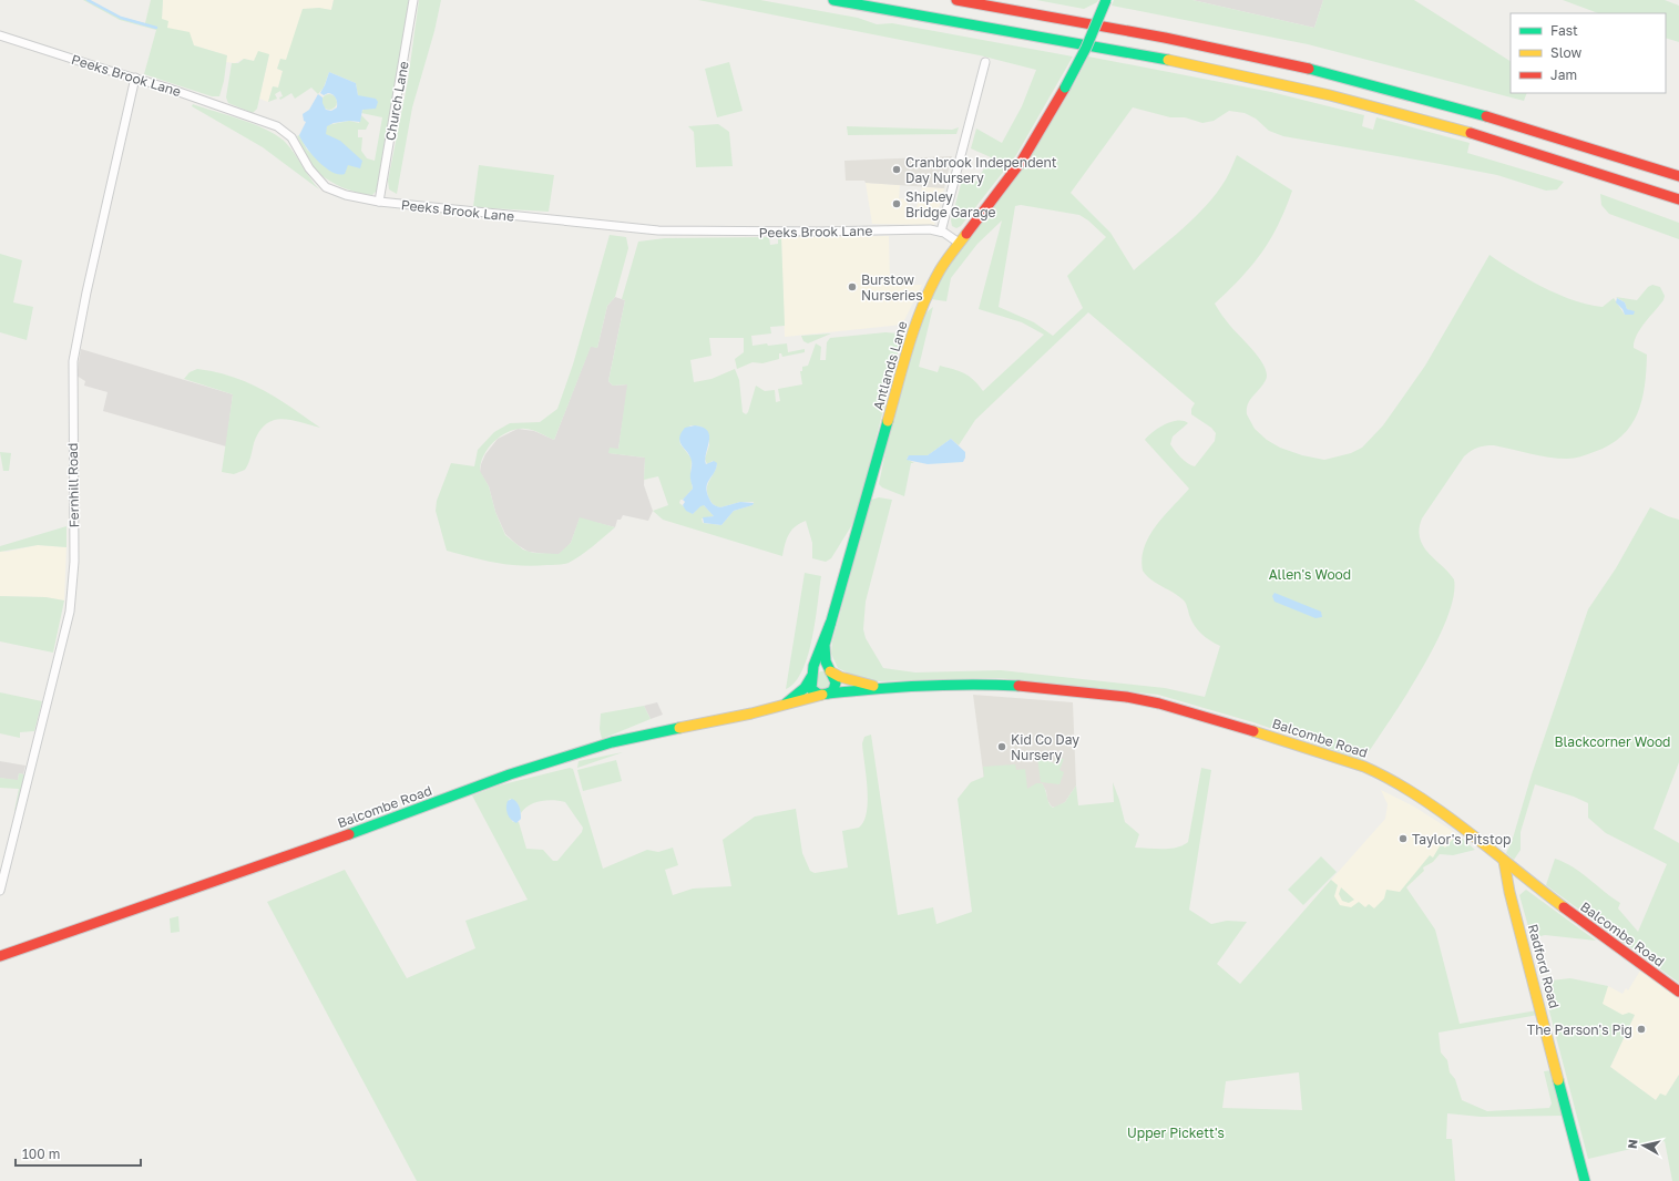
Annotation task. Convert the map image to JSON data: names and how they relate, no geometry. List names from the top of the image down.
{
  "streets": {
    "main road": ["Antlands Lane", "Balcombe Road", "Radford Road"],
    "street": ["Peeks Brook Lane", "Church Lane", "Fernhill Road"]
  },
  "crossings": [
    ["Peeks Brook Lane", "Church Lane"],
    ["Peeks Brook Lane", "Antlands Lane"],
    ["Peeks Brook Lane", "Fernhill Road"],
    ["Antlands Lane", "Balcombe Road"],
    ["Balcombe Road", "Radford Road"]
  ],
  "parks": ["Allen's Wood", "Blackcorner Wood", "Upper Pickett's"],
  "places": [
    "Cranbrook Independent Day Nursery",
    "Shipley Bridge Garage",
    "Burstow Nurseries",
    "Kid Co Day Nursery",
    "Taylor's Pitstop",
    "The Parson's Pig"
  ],
  "legend": ["Fast", "Slow", "Jam"],
  "scale_bar": "100 m",
  "north": "left"
}
